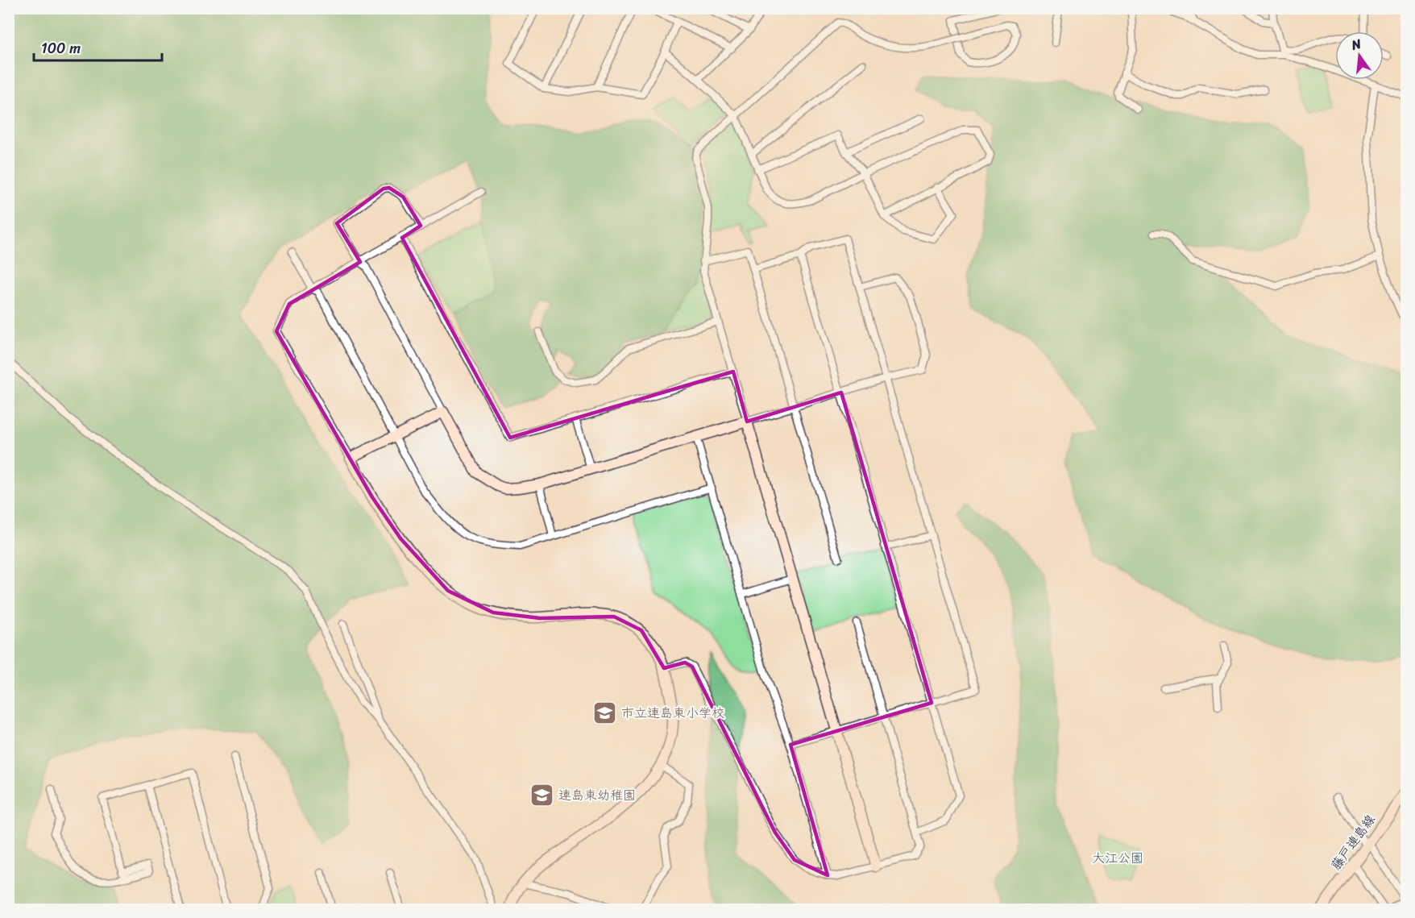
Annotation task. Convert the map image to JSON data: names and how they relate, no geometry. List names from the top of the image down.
{
  "streets": {
    "street": ["藤戸連島線"]
  },
  "parks": ["大江公園"],
  "places": {
    "school or university": ["市立連島東小学校", "連島東幼稚園"]
  },
  "scale_bar": "100 m",
  "north": "top"
}
